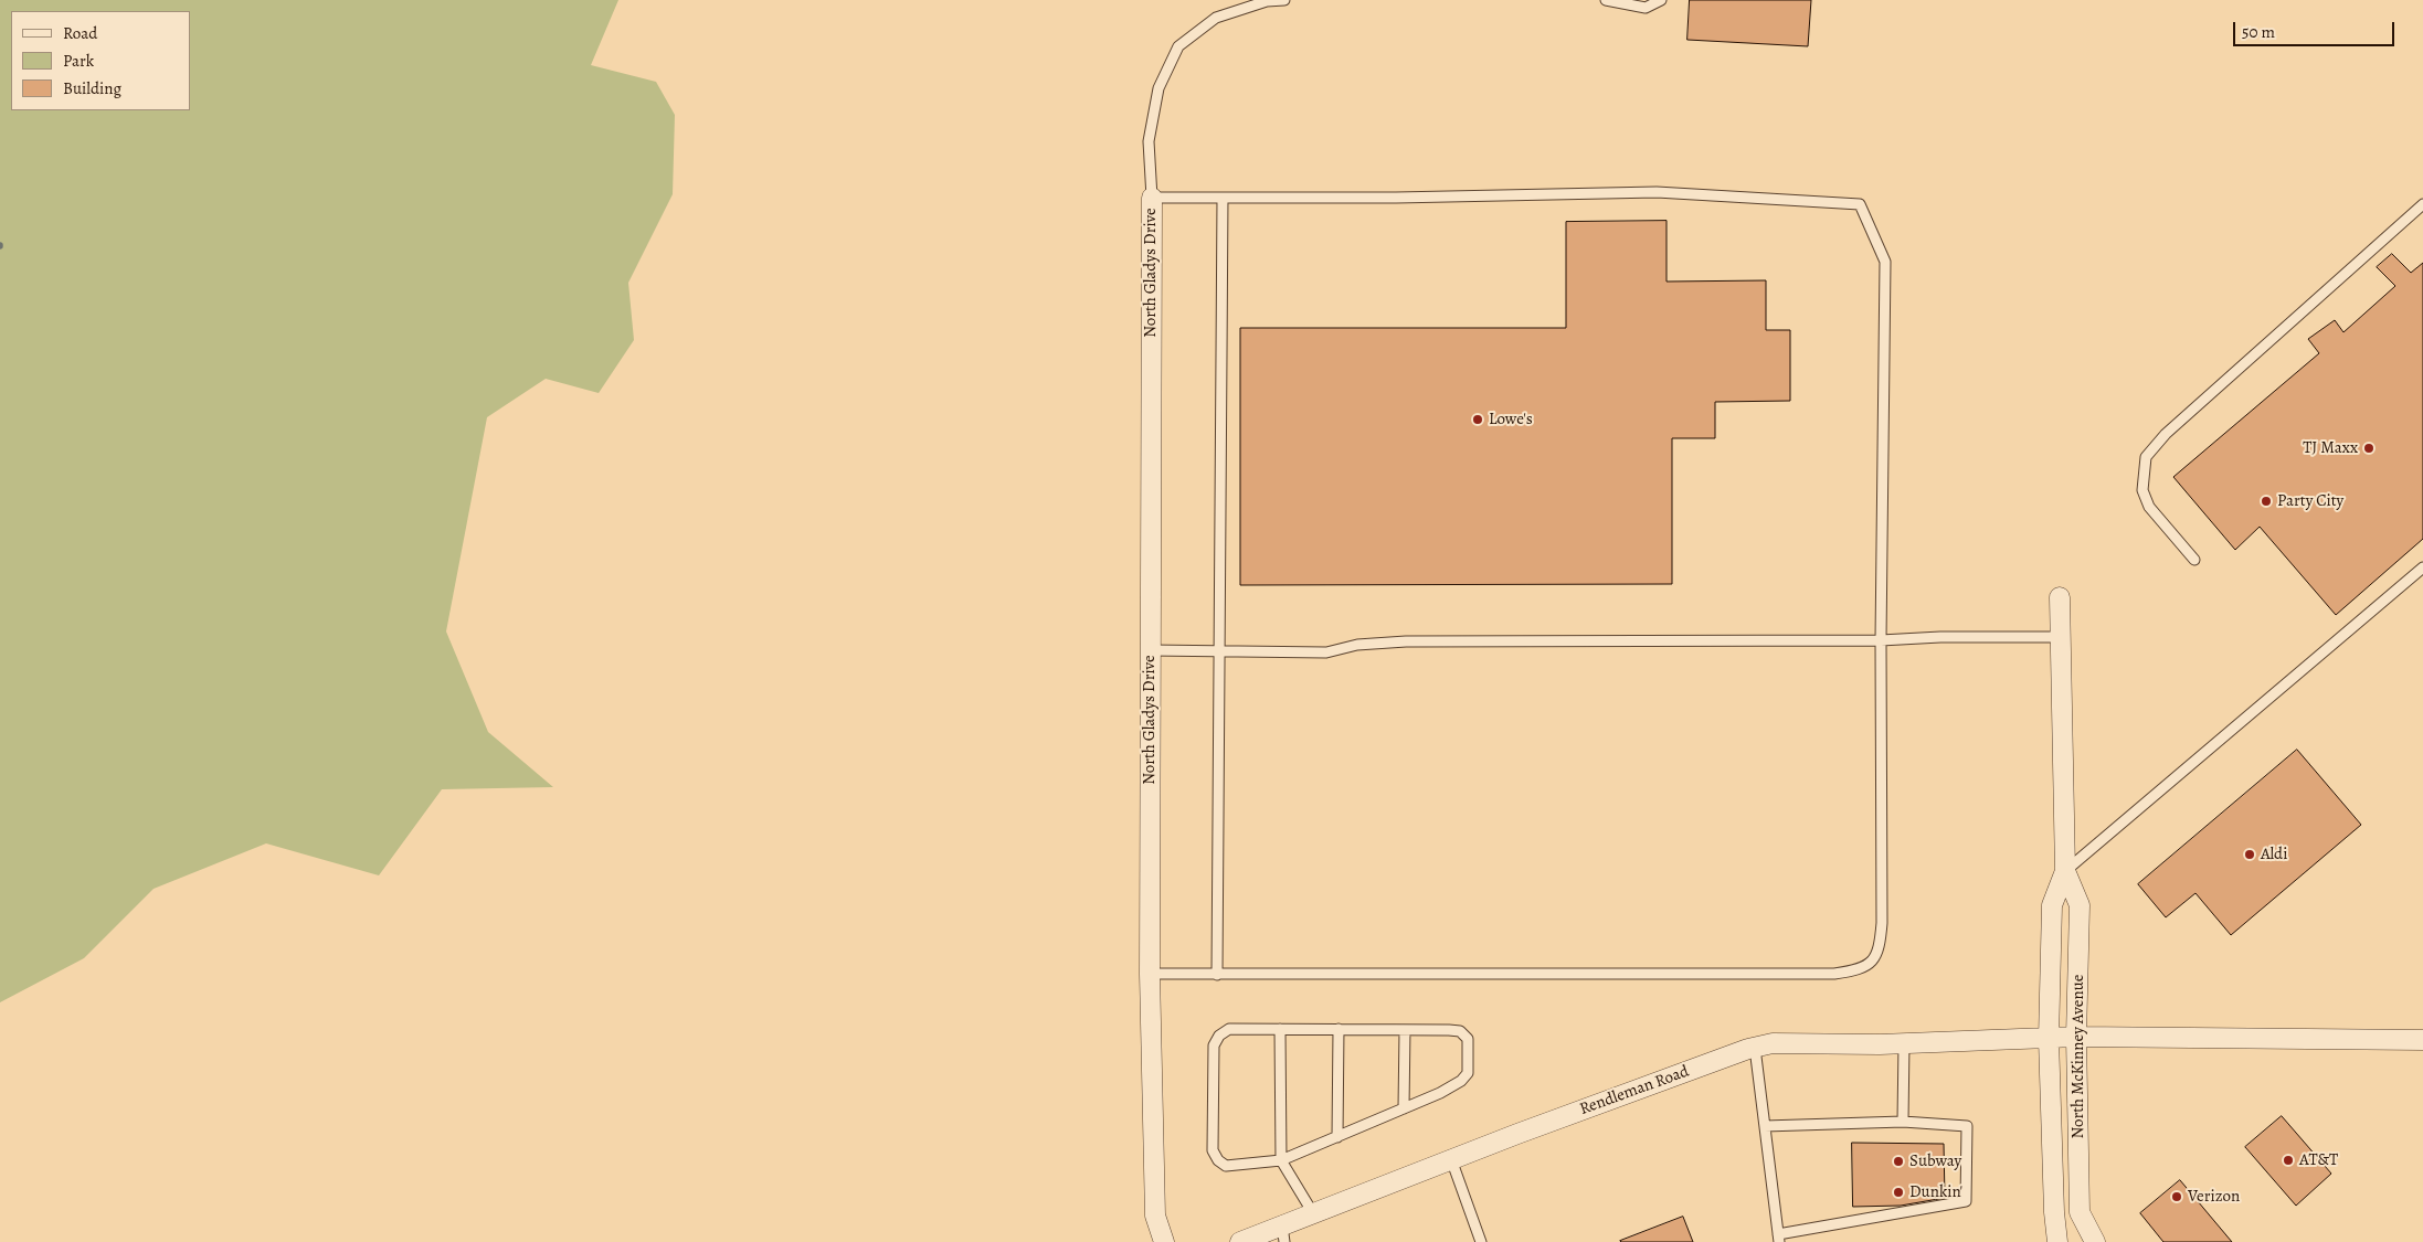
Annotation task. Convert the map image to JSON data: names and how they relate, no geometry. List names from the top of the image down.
{
  "streets": {
    "street": ["North Gladys Drive", "North McKinney Avenue", "Rendleman Road"]
  },
  "crossings": [
    ["North McKinney Avenue", "Rendleman Road"]
  ],
  "places": [
    "Lowe's",
    "TJ Maxx",
    "Party City",
    "Aldi",
    "AT&T",
    "Subway",
    "Dunkin'",
    "Verizon"
  ],
  "legend": ["Road", "Park", "Building"],
  "scale_bar": "50 m"
}
